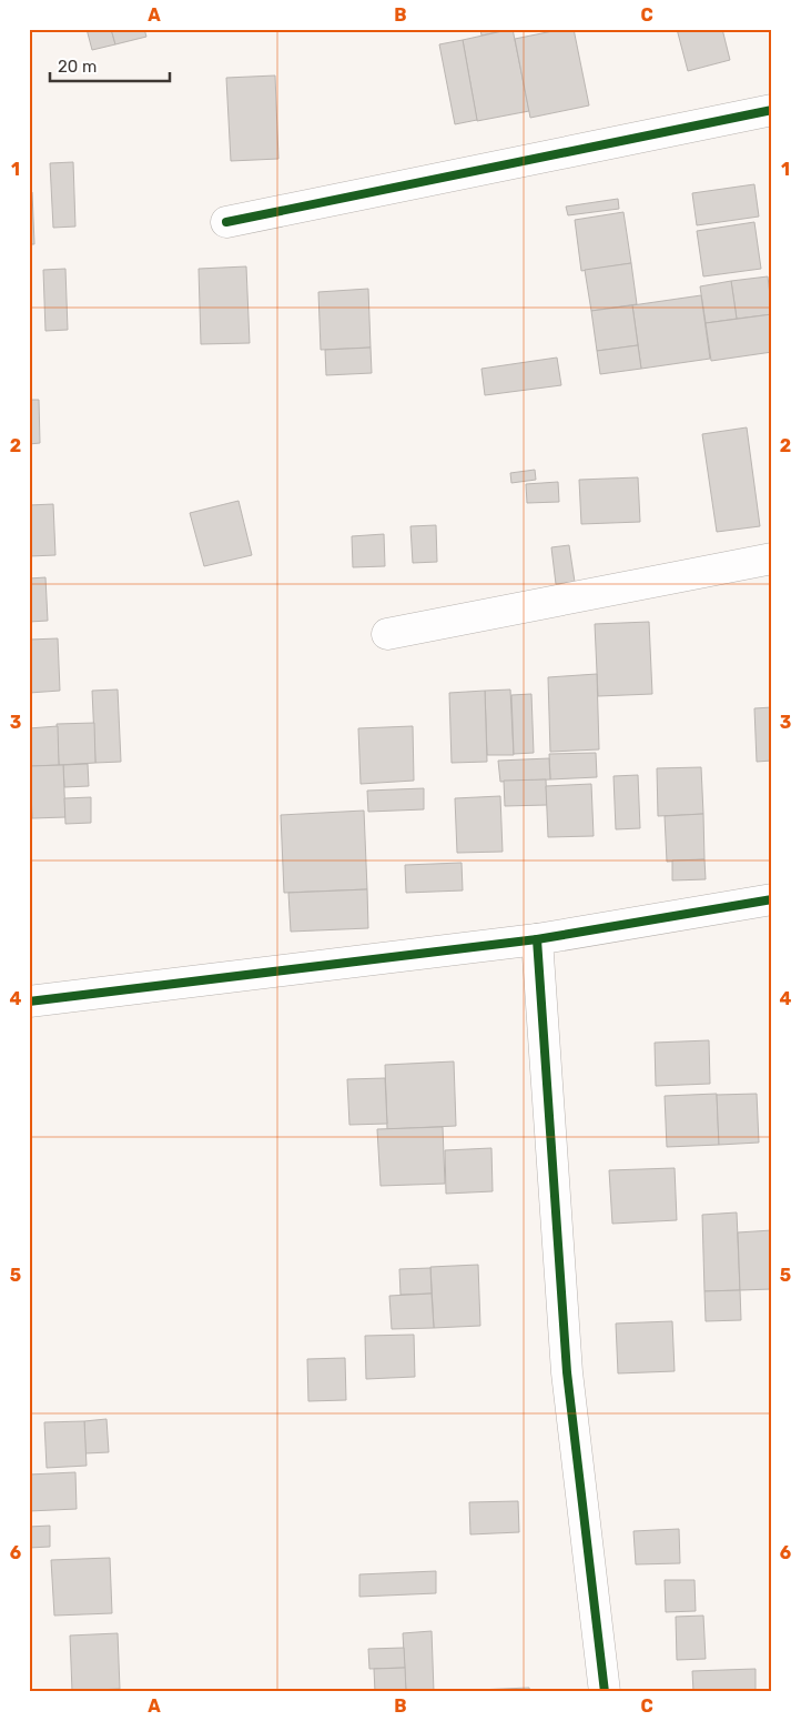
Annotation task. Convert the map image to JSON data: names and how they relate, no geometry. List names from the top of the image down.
{
  "scale_bar": "20 m",
  "grid": {
    "columns": ["A", "B", "C"],
    "rows": [
      "1",
      "2",
      "3",
      "4",
      "5",
      "6"
    ]
  }
}
